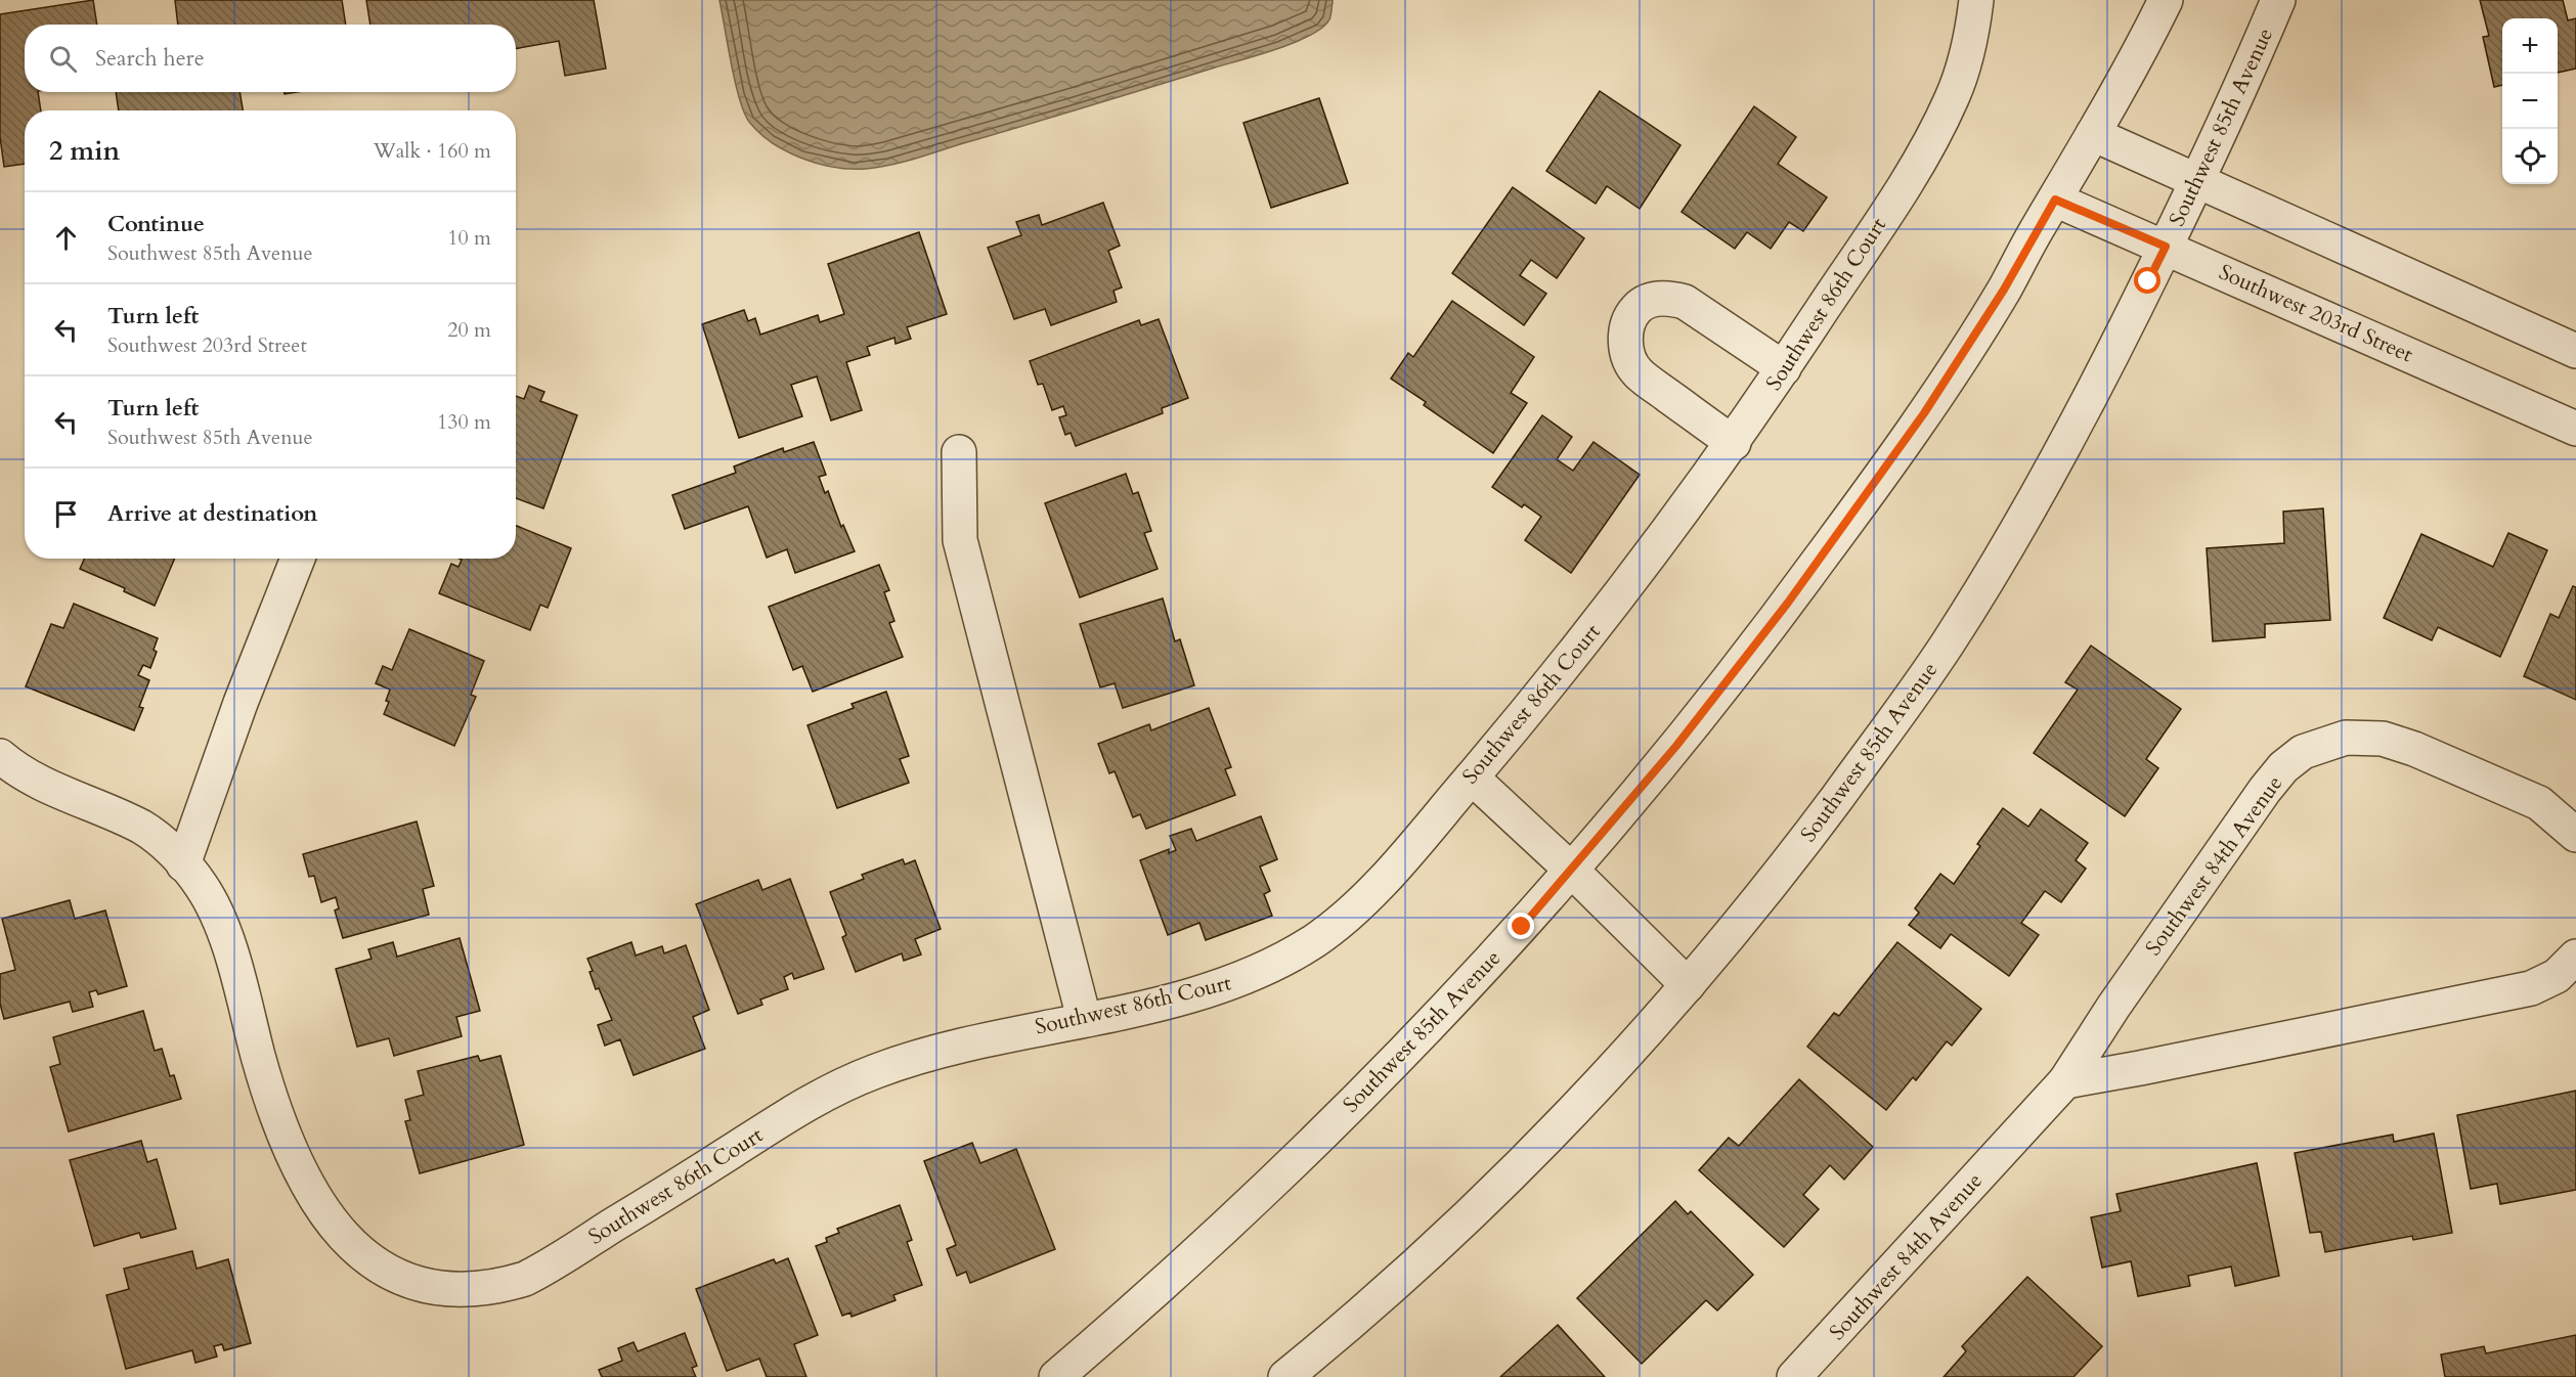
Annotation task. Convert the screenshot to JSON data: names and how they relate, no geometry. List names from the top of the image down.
{
  "streets": {
    "street": [
      "Southwest 85th Avenue",
      "Southwest 86th Court",
      "Southwest 203rd Street",
      "Southwest 84th Avenue"
    ]
  },
  "crossings": [
    ["Southwest 85th Avenue", "Southwest 203rd Street"]
  ],
  "page": {
    "map_buttons": ["+", "−"],
    "search": "Search here",
    "heading": ["2 min", "Walk · 160 m"],
    "list": [
      ["Continue", "Southwest 85th Avenue", "10 m"],
      ["Turn left", "Southwest 203rd Street", "20 m"],
      ["Turn left", "Southwest 85th Avenue", "130 m"],
      "Arrive at destination"
    ]
  }
}
